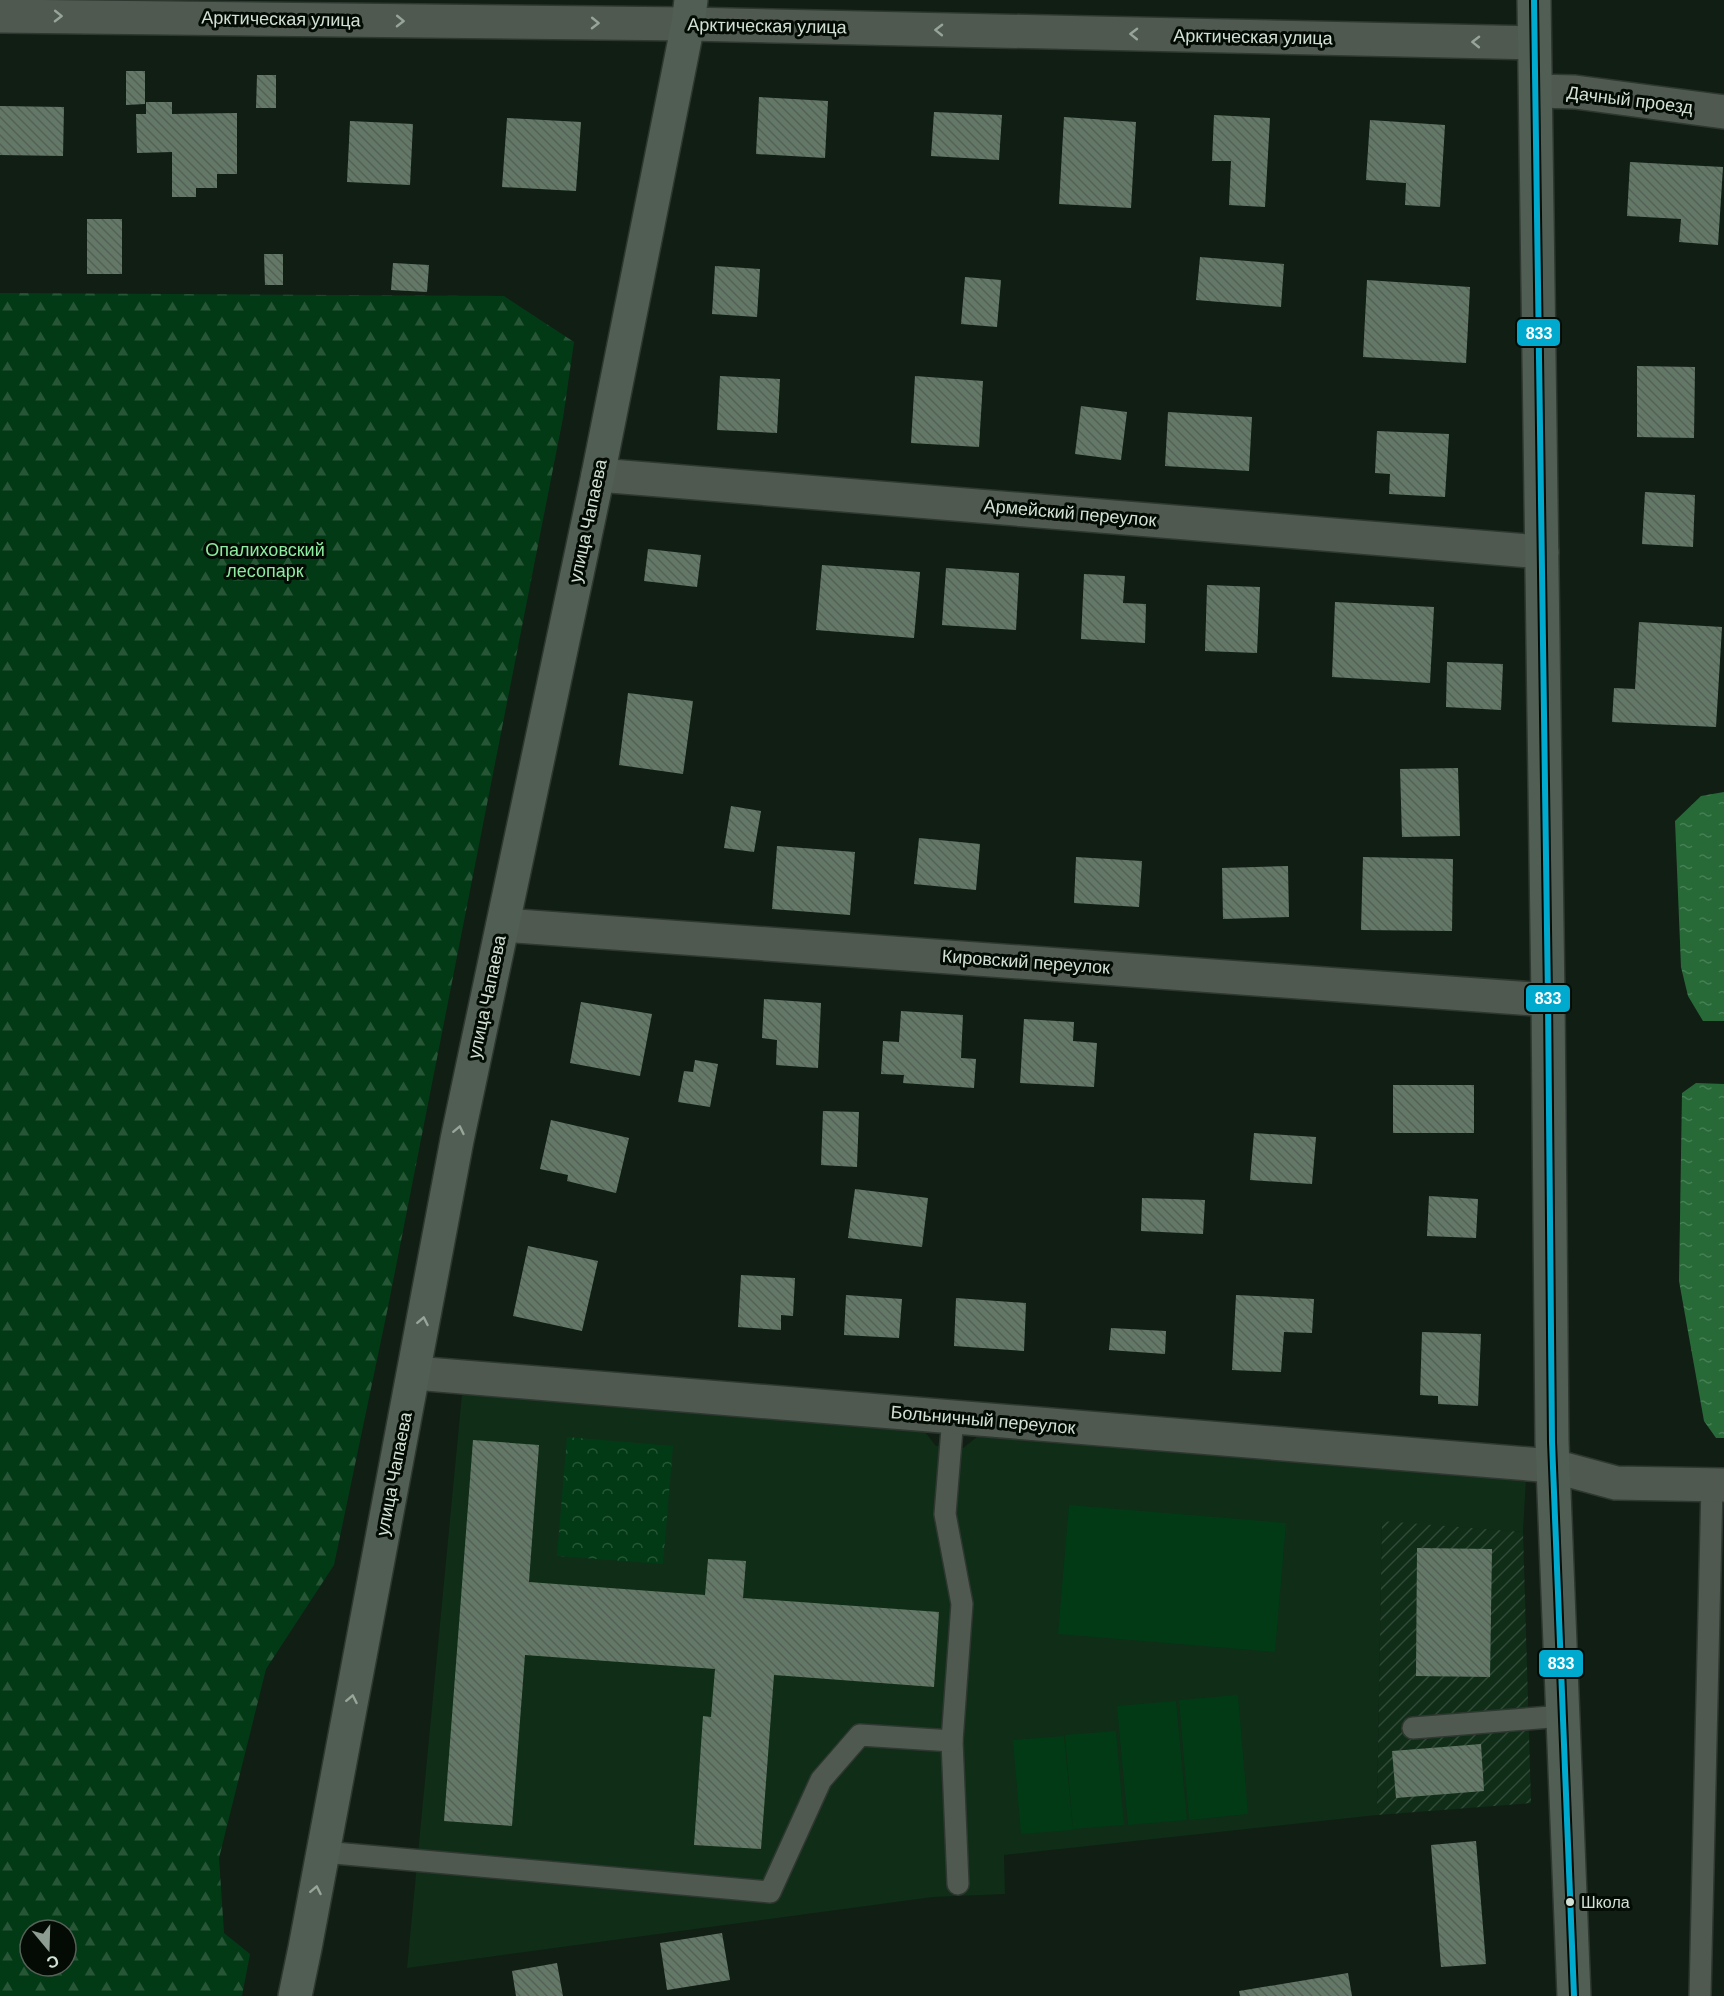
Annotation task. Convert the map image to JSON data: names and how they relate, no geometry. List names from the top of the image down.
{
  "streets": {
    "street": [
      "Арктическая улица",
      "Дачный проезд",
      "Армейский переулок",
      "улица Чапаева",
      "Кировский переулок",
      "Больничный переулок"
    ]
  },
  "crossings": [
    ["Арктическая улица", "улица Чапаева"],
    ["Армейский переулок", "улица Чапаева"],
    ["улица Чапаева", "Кировский переулок"],
    ["улица Чапаева", "Больничный переулок"]
  ],
  "one_way": ["улица Чапаева"],
  "parks": ["Опалиховский лесопарк"],
  "places": ["Школа"],
  "lines": ["transit line 833"],
  "north": "bottom"
}
